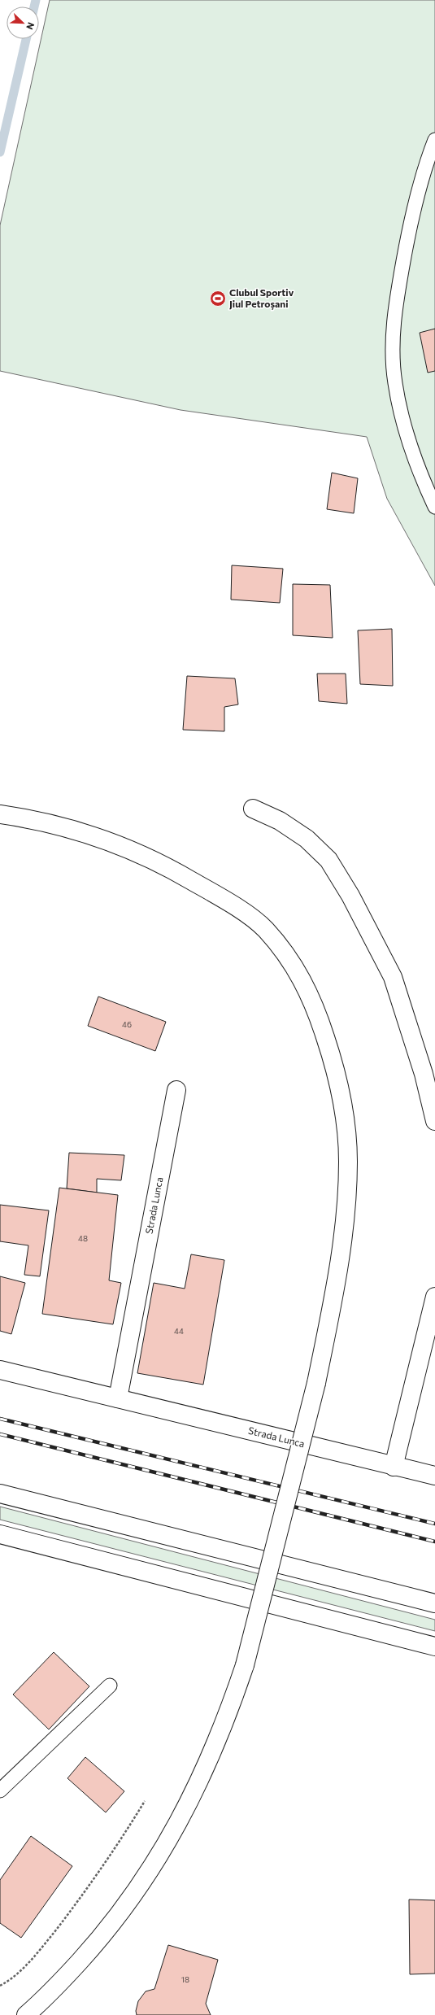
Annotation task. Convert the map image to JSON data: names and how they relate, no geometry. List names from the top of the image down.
{
  "streets": {
    "main road": ["Strada Lunca"]
  },
  "places": {
    "sports": ["Clubul Sportiv Jiul Petroșani"]
  },
  "house_numbers": [
    "46",
    "48",
    "44",
    "18"
  ],
  "north": "bottom right"
}
